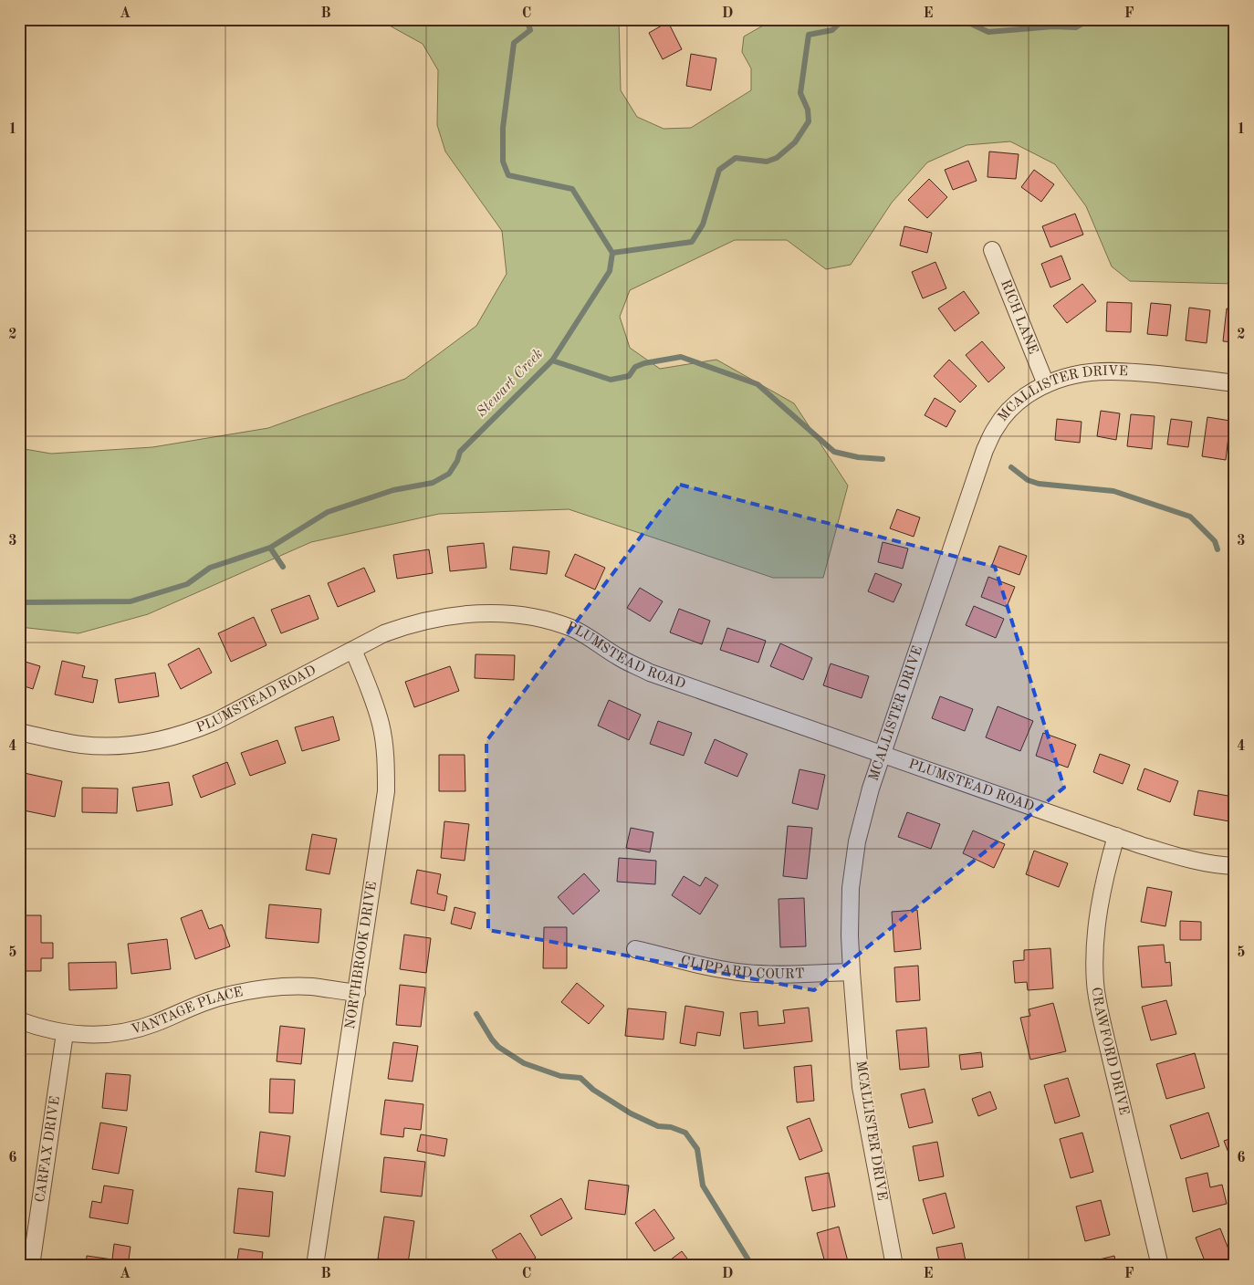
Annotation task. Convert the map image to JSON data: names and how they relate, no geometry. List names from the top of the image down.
{
  "streets": {
    "street": [
      "RICH LANE",
      "MCALLISTER DRIVE",
      "PLUMSTEAD ROAD",
      "NORTHBROOK DRIVE",
      "CLIPPARD COURT",
      "VANTAGE PLACE",
      "CRAWFORD DRIVE",
      "CARFAX DRIVE"
    ]
  },
  "crossings": [
    ["RICH LANE", "MCALLISTER DRIVE"],
    ["MCALLISTER DRIVE", "PLUMSTEAD ROAD"],
    ["MCALLISTER DRIVE", "CLIPPARD COURT"],
    ["PLUMSTEAD ROAD", "NORTHBROOK DRIVE"],
    ["PLUMSTEAD ROAD", "CRAWFORD DRIVE"],
    ["NORTHBROOK DRIVE", "VANTAGE PLACE"],
    ["VANTAGE PLACE", "CARFAX DRIVE"]
  ],
  "water": ["Stewart Creek"],
  "grid": {
    "columns": [
      "A",
      "B",
      "C",
      "D",
      "E",
      "F"
    ],
    "rows": [
      "1",
      "2",
      "3",
      "4",
      "5",
      "6"
    ]
  }
}
